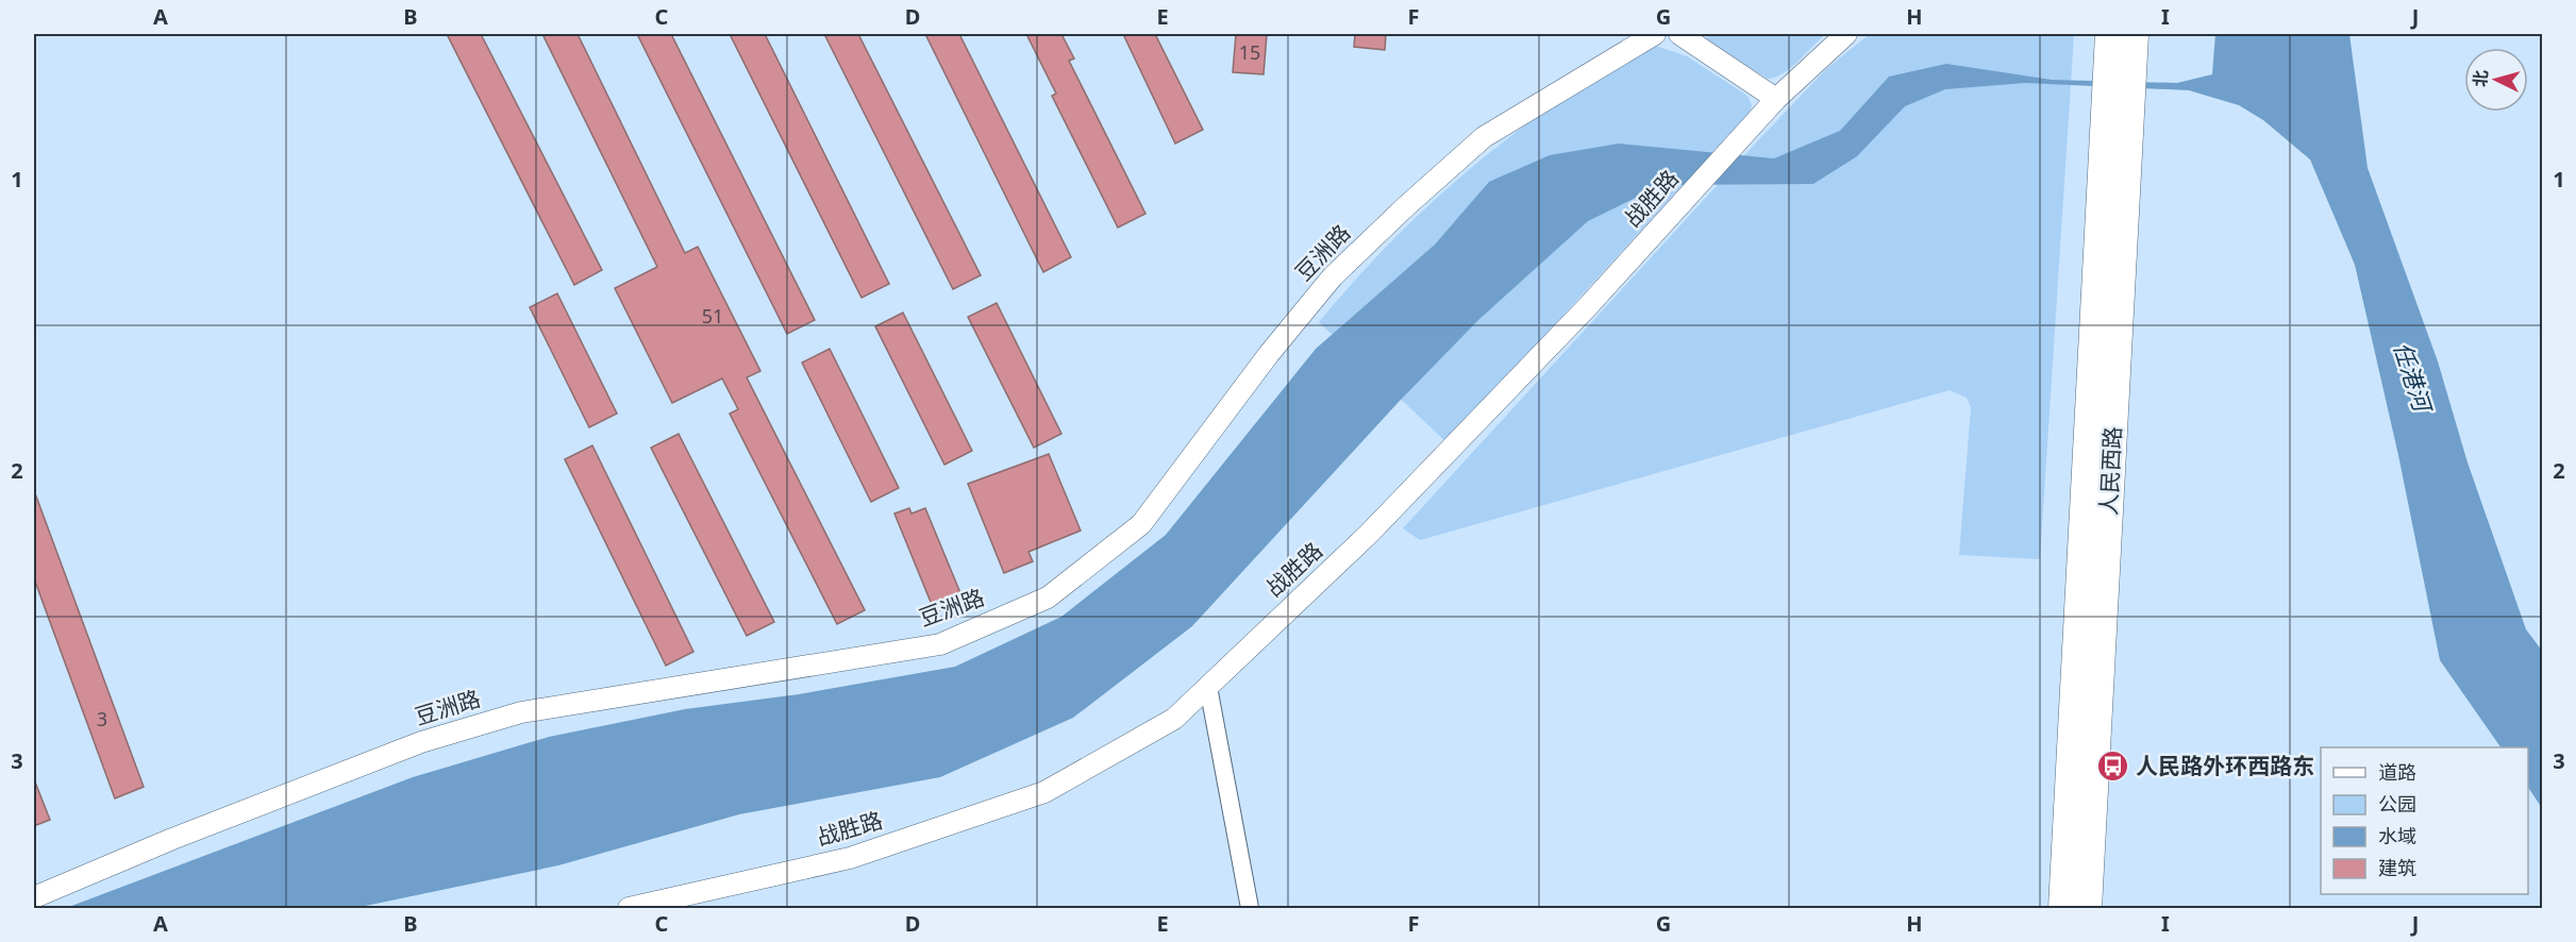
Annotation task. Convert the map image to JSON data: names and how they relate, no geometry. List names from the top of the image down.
{
  "streets": {
    "main road": ["人民西路"],
    "street": ["战胜路", "豆洲路"]
  },
  "water": ["任港河"],
  "places": {
    "bus stop": ["人民路外环西路东"]
  },
  "house_numbers": ["15", "51", "3"],
  "legend": [
    "道路",
    "公园",
    "水域",
    "建筑"
  ],
  "north": "left",
  "grid": {
    "columns": [
      "A",
      "B",
      "C",
      "D",
      "E",
      "F",
      "G",
      "H",
      "I",
      "J"
    ],
    "rows": ["1", "2", "3"]
  }
}
